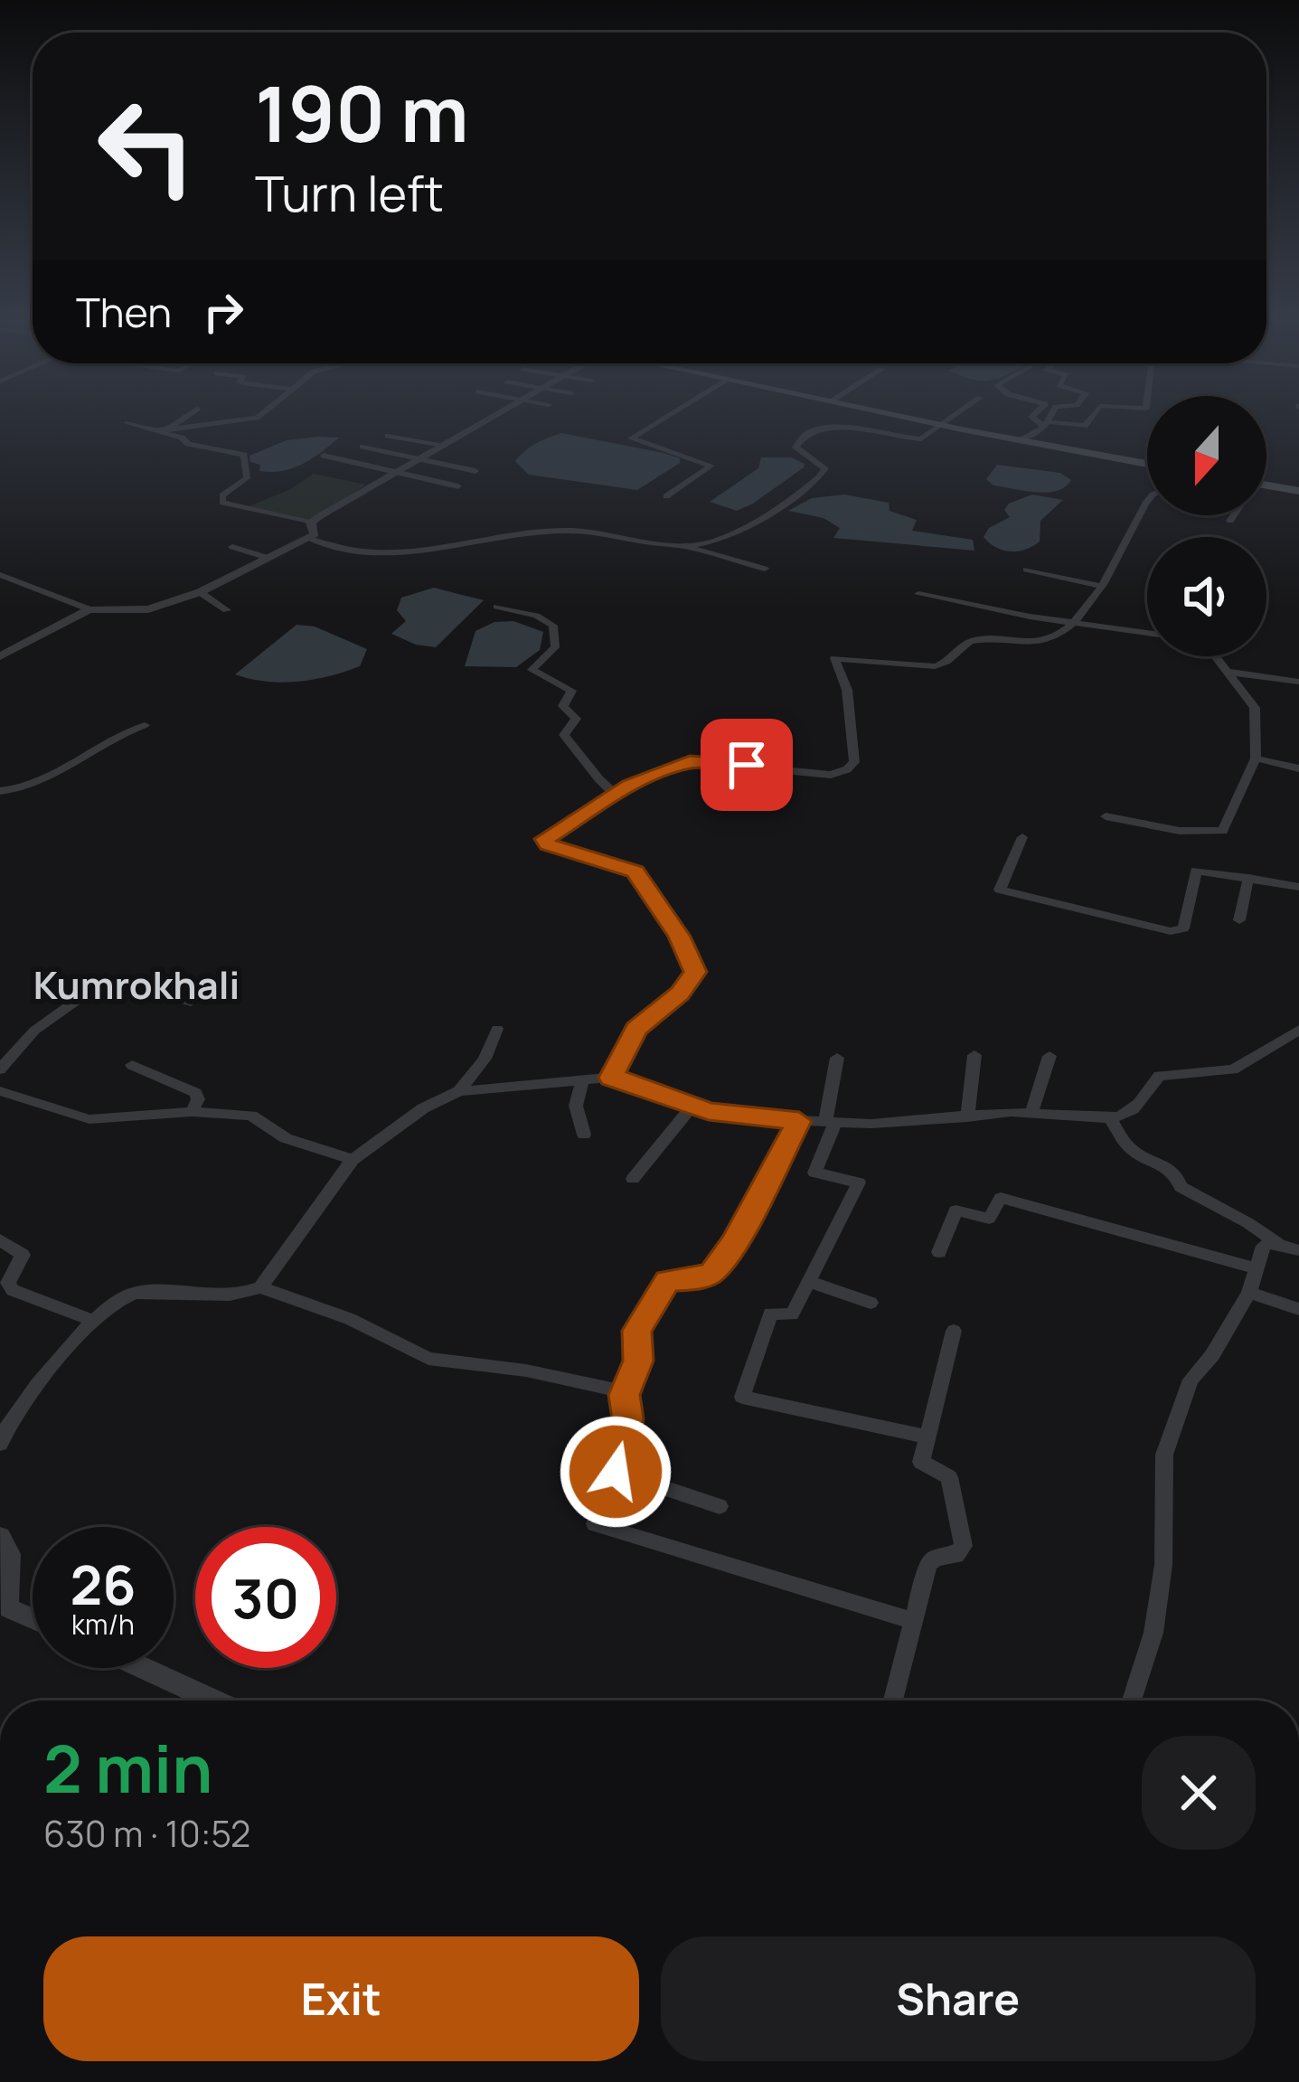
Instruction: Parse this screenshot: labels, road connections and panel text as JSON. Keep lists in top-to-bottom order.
{
  "districts": ["Kumrokhali"],
  "north": "bottom",
  "page": {
    "turn": ["190 m", "Turn left"],
    "then": "Then",
    "speed": "26 km/h",
    "limit": "30",
    "heading": ["2 min", "630 m · 10:52"],
    "buttons": ["Exit", "Share"]
  }
}
